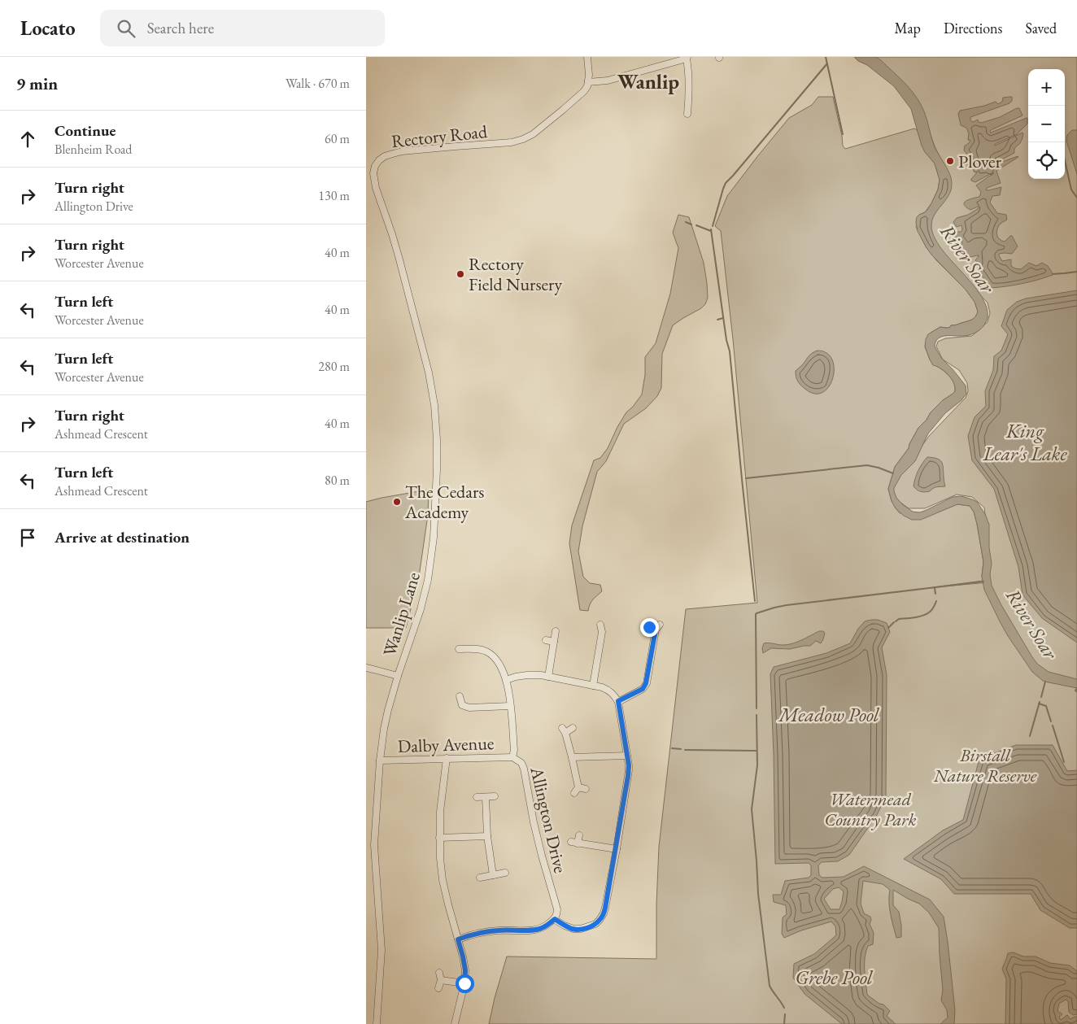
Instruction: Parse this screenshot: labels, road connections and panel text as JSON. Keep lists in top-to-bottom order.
{
  "streets": {
    "street": [
      "Rectory Road",
      "Wanlip Lane",
      "Dalby Avenue",
      "Allington Drive"
    ]
  },
  "crossings": [
    ["Rectory Road", "Wanlip Lane"],
    ["Wanlip Lane", "Dalby Avenue"],
    ["Dalby Avenue", "Allington Drive"]
  ],
  "districts": ["Wanlip"],
  "water": [
    "River Soar",
    "King Lear's Lake",
    "Meadow Pool",
    "Grebe Pool"
  ],
  "parks": ["Birstall Nature Reserve", "Watermead Country Park"],
  "places": ["Plover", "Rectory Field Nursery", "The Cedars Academy"],
  "page": {
    "header": "Locato",
    "search": "Search here",
    "nav": ["Map", "Directions", "Saved"],
    "heading": ["9 min", "Walk · 670 m"],
    "map_buttons": ["+", "−"],
    "list": [
      ["Continue", "Blenheim Road", "60 m"],
      ["Turn right", "Allington Drive", "130 m"],
      ["Turn right", "Worcester Avenue", "40 m"],
      ["Turn left", "Worcester Avenue", "40 m"],
      ["Turn left", "Worcester Avenue", "280 m"],
      ["Turn right", "Ashmead Crescent", "40 m"],
      ["Turn left", "Ashmead Crescent", "80 m"],
      "Arrive at destination"
    ]
  }
}
